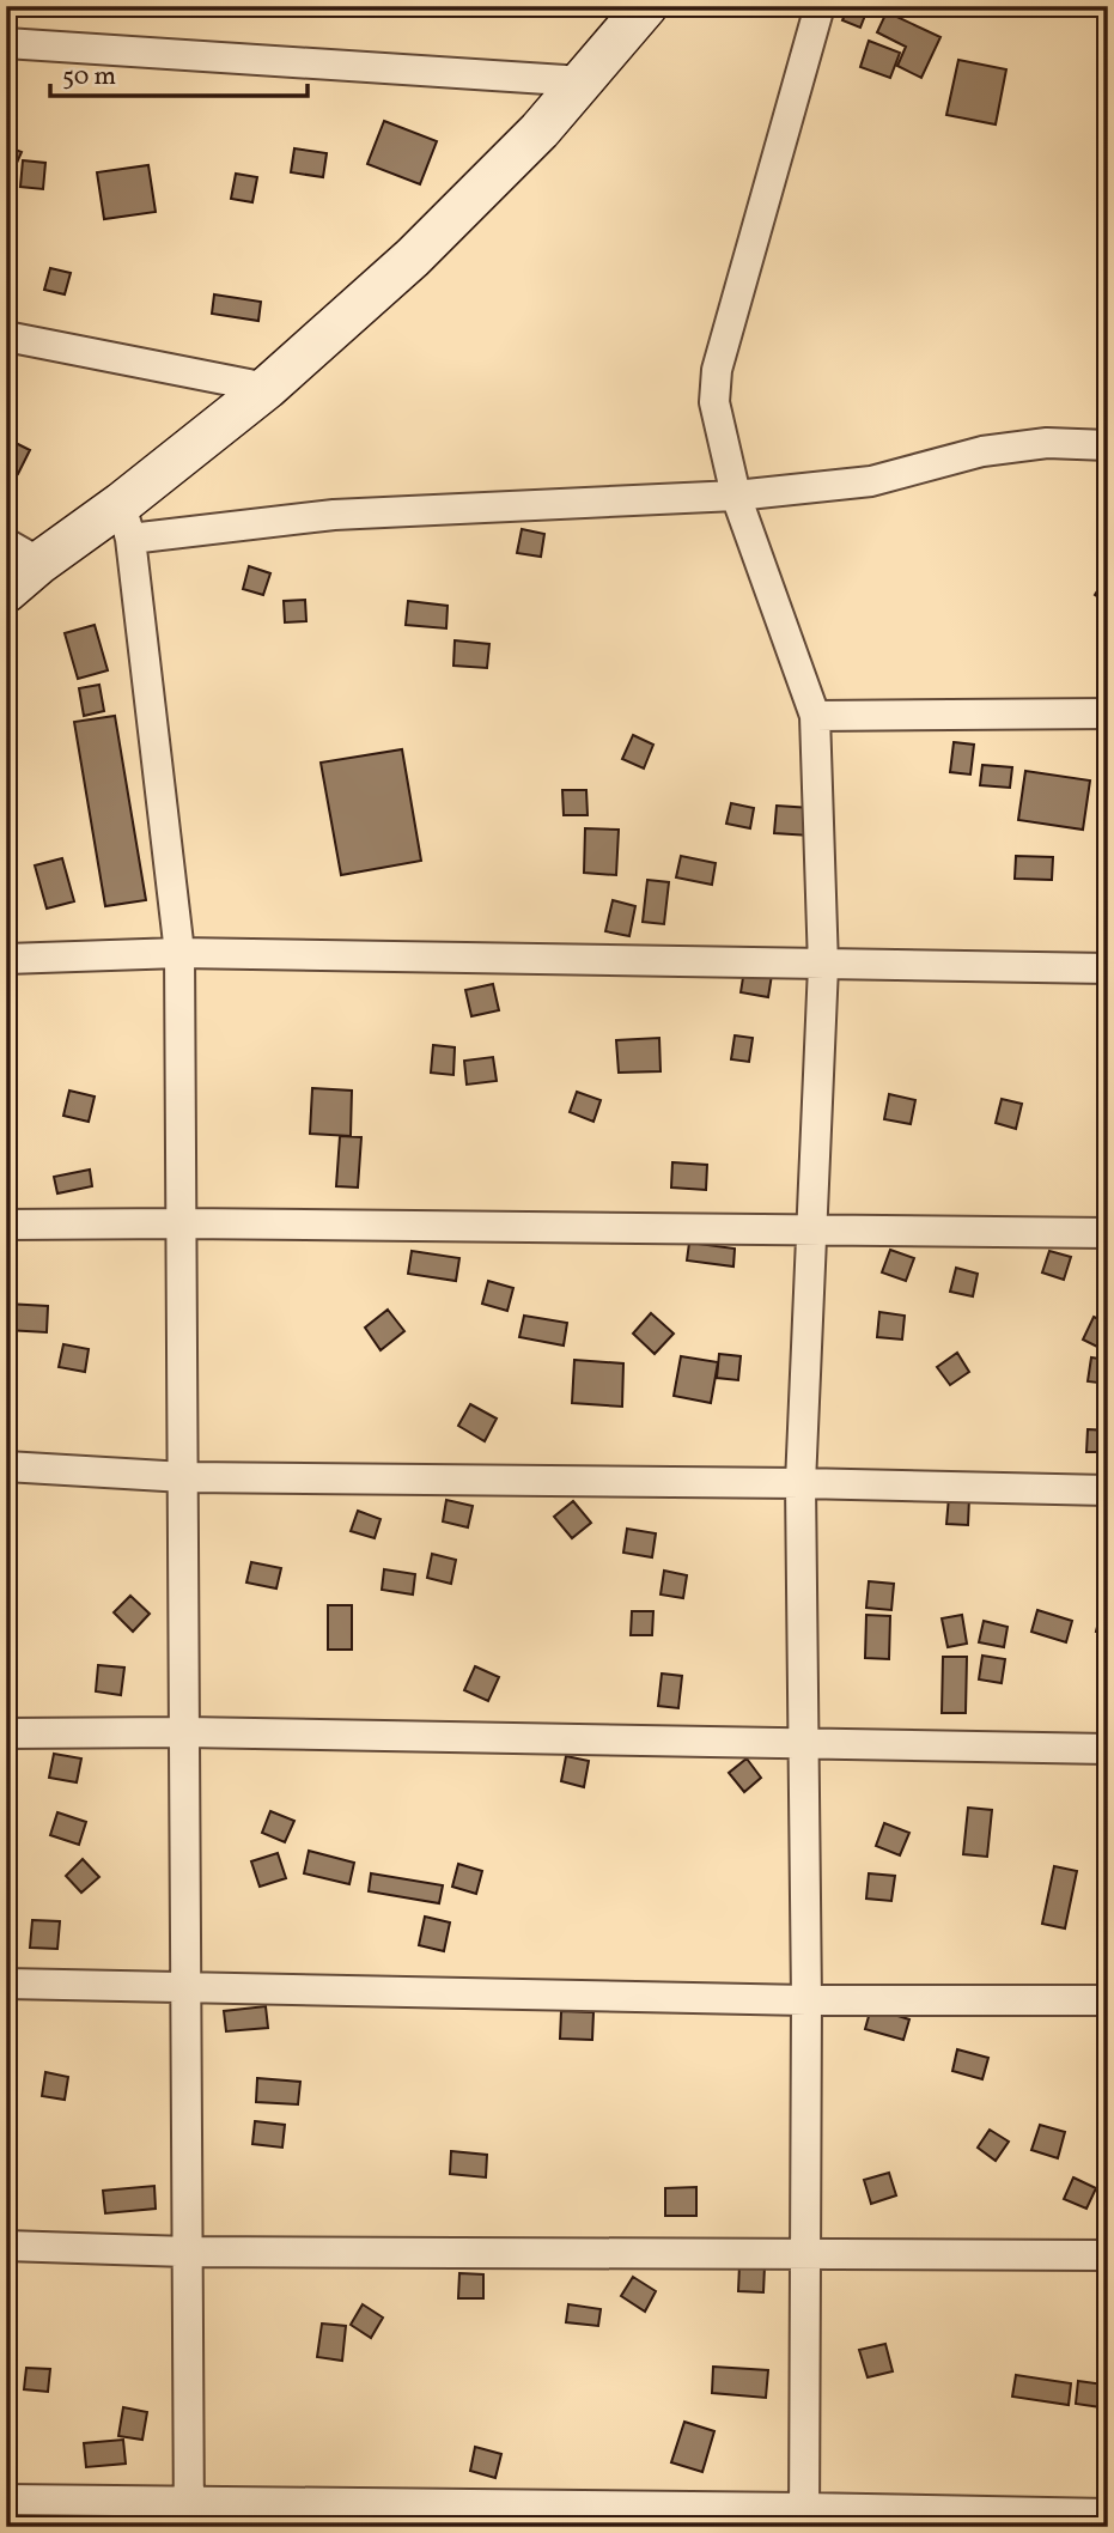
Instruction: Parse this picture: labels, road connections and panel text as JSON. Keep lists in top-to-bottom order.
{
  "scale_bar": "50 m"
}
